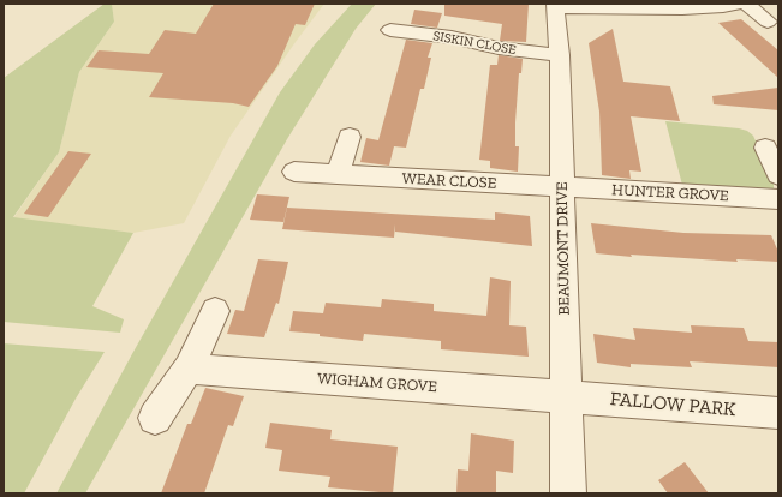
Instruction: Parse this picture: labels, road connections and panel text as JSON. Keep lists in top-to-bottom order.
{
  "streets": {
    "street": [
      "SISKIN CLOSE",
      "WEAR CLOSE",
      "HUNTER GROVE",
      "BEAUMONT DRIVE",
      "WIGHAM GROVE",
      "FALLOW PARK"
    ]
  },
  "crossings": [
    ["SISKIN CLOSE", "BEAUMONT DRIVE"],
    ["WEAR CLOSE", "HUNTER GROVE"],
    ["WEAR CLOSE", "BEAUMONT DRIVE"],
    ["HUNTER GROVE", "BEAUMONT DRIVE"],
    ["BEAUMONT DRIVE", "WIGHAM GROVE"],
    ["BEAUMONT DRIVE", "FALLOW PARK"],
    ["WIGHAM GROVE", "FALLOW PARK"]
  ]
}
